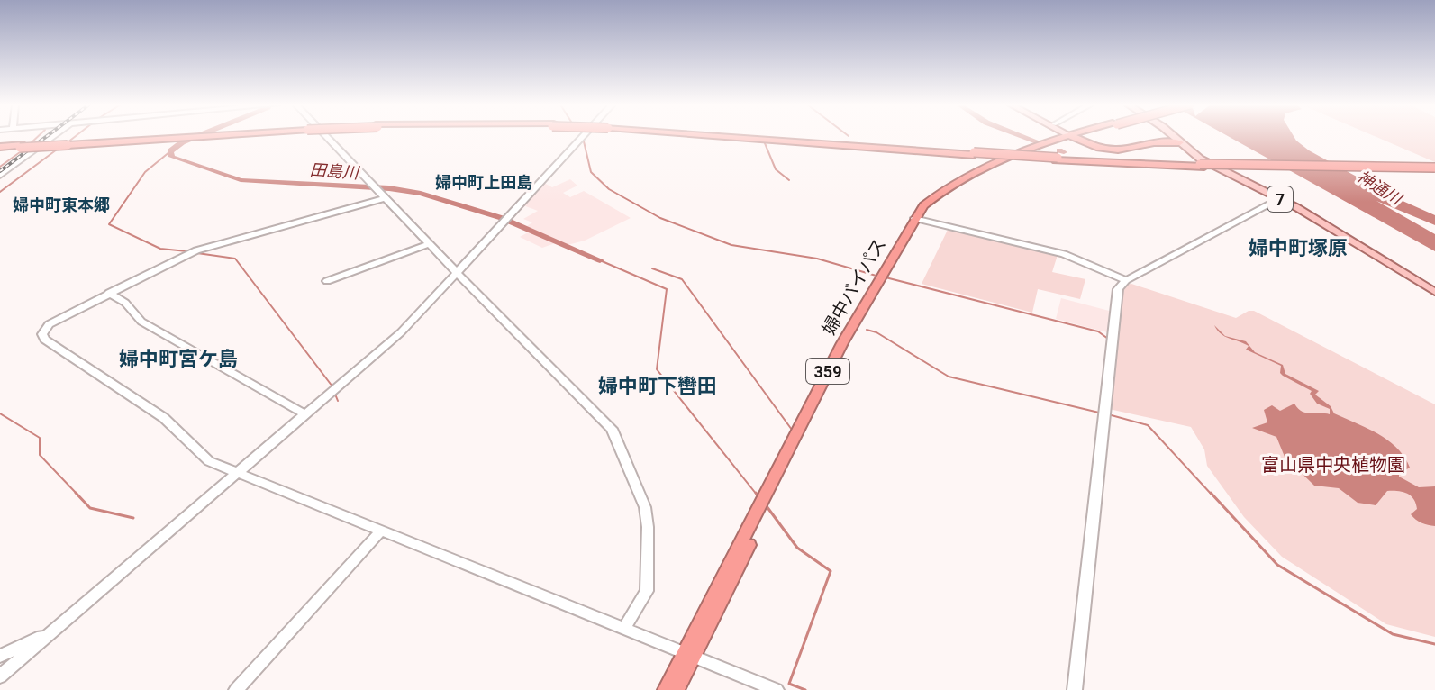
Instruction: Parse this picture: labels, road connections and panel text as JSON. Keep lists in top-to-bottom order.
{
  "streets": {
    "highway": ["婦中バイパス", "359"],
    "main road": ["7"]
  },
  "districts": [
    "婦中町上田島",
    "婦中町東本郷",
    "婦中町塚原",
    "婦中町宮ケ島",
    "婦中町下轡田"
  ],
  "water": ["田島川", "神通川"],
  "parks": ["富山県中央植物園"]
}
